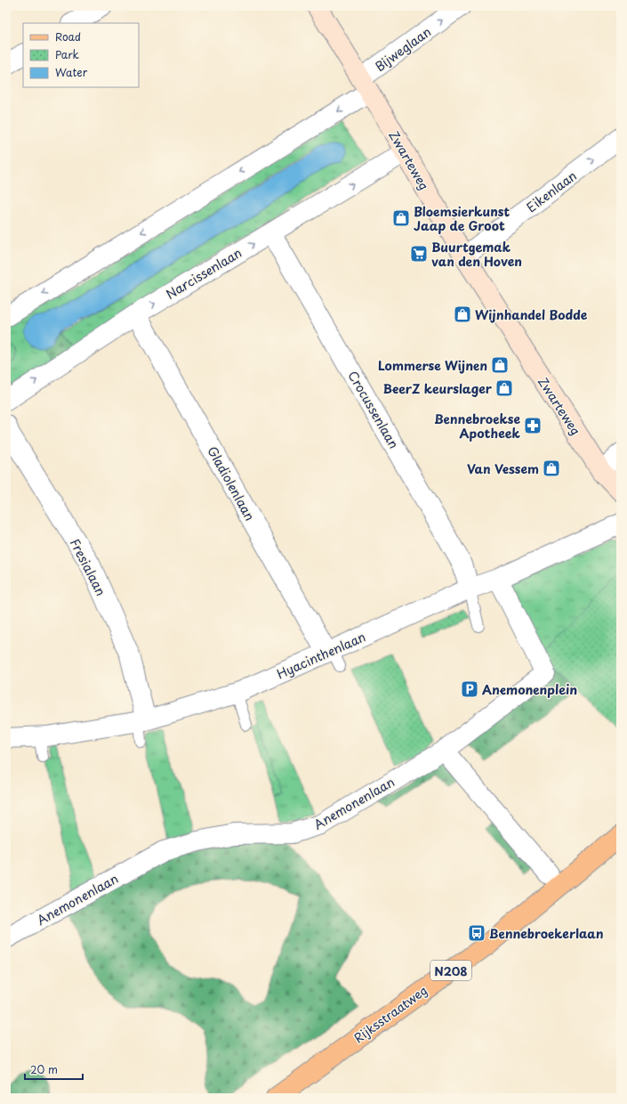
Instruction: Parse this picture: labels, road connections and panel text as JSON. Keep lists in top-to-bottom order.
{
  "streets": {
    "main road": ["Zwarteweg", "N208", "Rijksstraatweg"],
    "street": [
      "Bijweglaan",
      "Eikenlaan",
      "Narcissenlaan",
      "Crocussenlaan",
      "Gladiolenlaan",
      "Fresialaan",
      "Hyacinthenlaan",
      "Anemonenlaan"
    ]
  },
  "crossings": [
    ["Bijweglaan", "Zwarteweg"],
    ["Zwarteweg", "Eikenlaan"],
    ["Zwarteweg", "Narcissenlaan"],
    ["Narcissenlaan", "Crocussenlaan"],
    ["Narcissenlaan", "Gladiolenlaan"],
    ["Crocussenlaan", "Hyacinthenlaan"],
    ["Gladiolenlaan", "Hyacinthenlaan"],
    ["Fresialaan", "Hyacinthenlaan"],
    ["Hyacinthenlaan", "Anemonenlaan"]
  ],
  "one_way": ["Bijweglaan", "Eikenlaan"],
  "places": {
    "shop": [
      "Bloemsierkunst Jaap de Groot",
      "Wijnhandel Bodde",
      "Lommerse Wijnen",
      "BeerZ keurslager",
      "Van Vessem"
    ],
    "supermarket": ["Buurtgemak van den Hoven"],
    "pharmacy": ["Bennebroekse Apotheek"],
    "parking": ["Anemonenplein"],
    "bus stop": ["Bennebroekerlaan"]
  },
  "legend": ["Road", "Park", "Water"],
  "scale_bar": "20 m"
}
